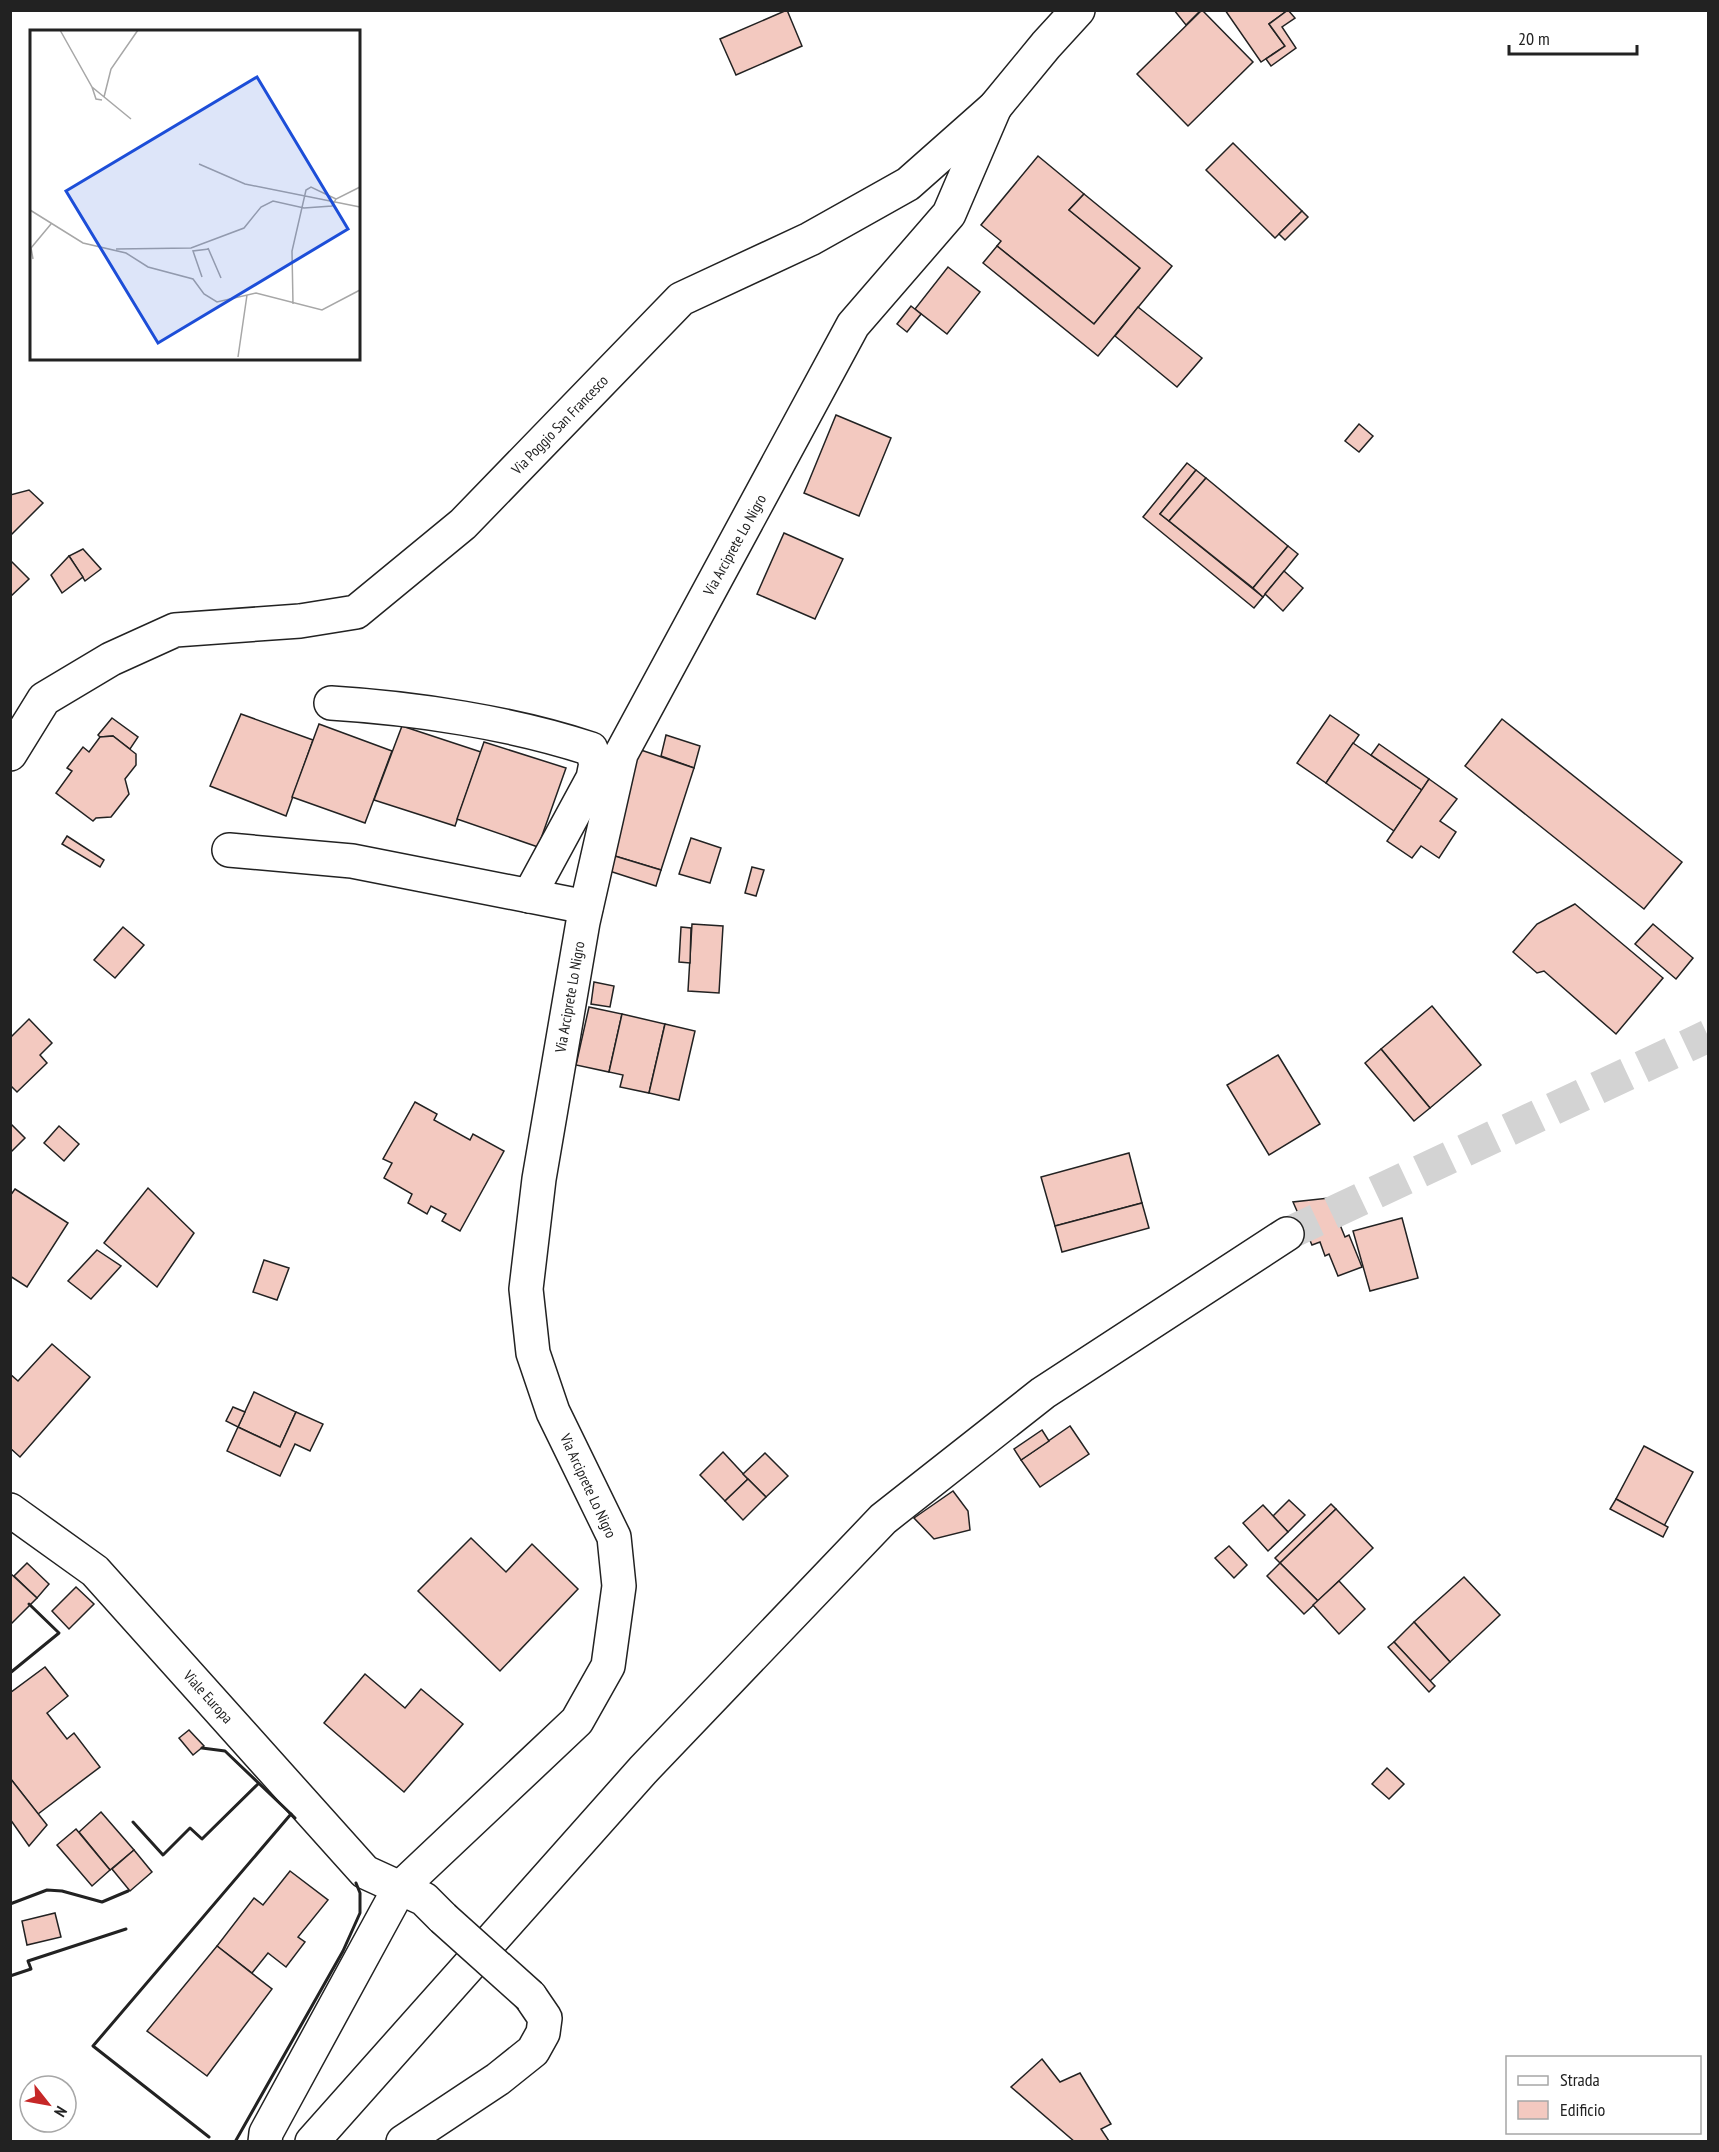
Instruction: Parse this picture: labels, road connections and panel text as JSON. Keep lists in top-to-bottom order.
{
  "streets": {
    "street": ["Via Poggio San Francesco", "Via Arciprete Lo Nigro", "Viale Europa"]
  },
  "crossings": [
    ["Via Poggio San Francesco", "Via Arciprete Lo Nigro"],
    ["Via Arciprete Lo Nigro", "Viale Europa"]
  ],
  "legend": ["Strada", "Edificio"],
  "scale_bar": "20 m",
  "north": "bottom right"
}
